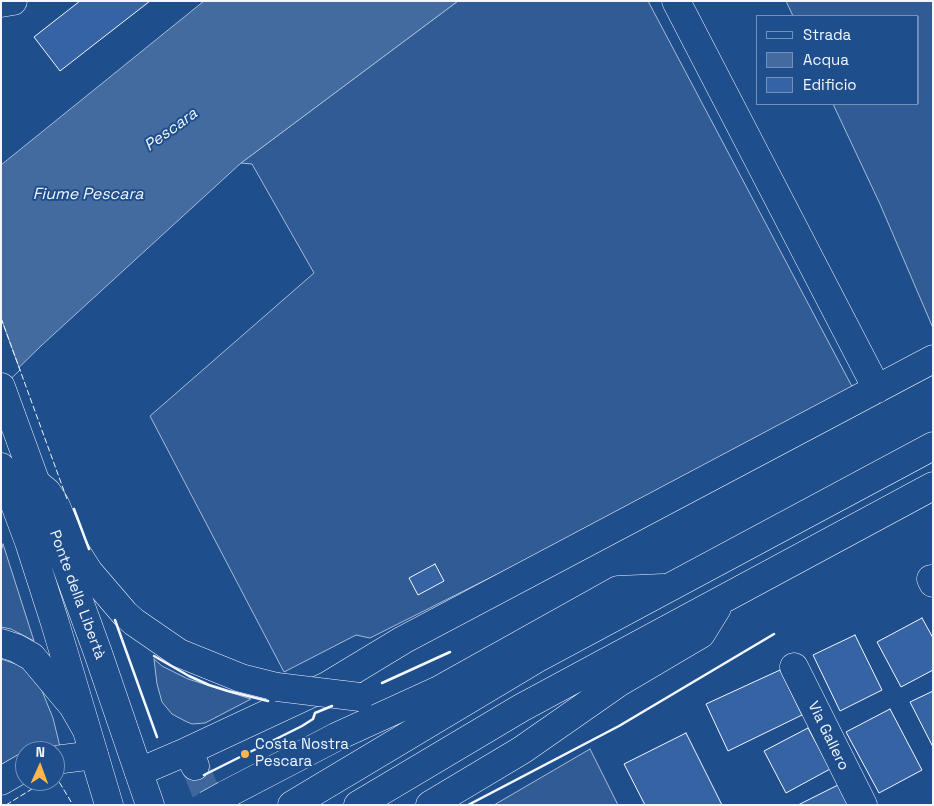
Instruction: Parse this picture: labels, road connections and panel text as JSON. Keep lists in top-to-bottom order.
{
  "streets": {
    "main road": ["Ponte della Libertà", "Via Gallero"]
  },
  "water": ["Pescara", "Fiume Pescara"],
  "places": ["Costa Nostra Pescara"],
  "legend": ["Strada", "Acqua", "Edificio"],
  "north": "top"
}
